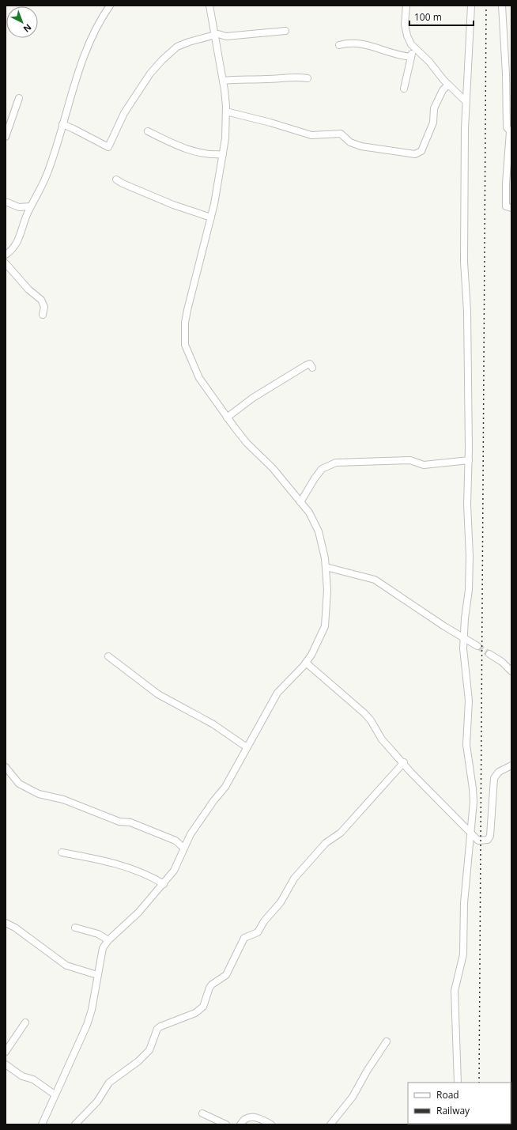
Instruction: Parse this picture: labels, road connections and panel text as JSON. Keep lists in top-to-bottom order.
{
  "legend": ["Road", "Railway"],
  "scale_bar": "100 m",
  "north": "bottom right"
}
